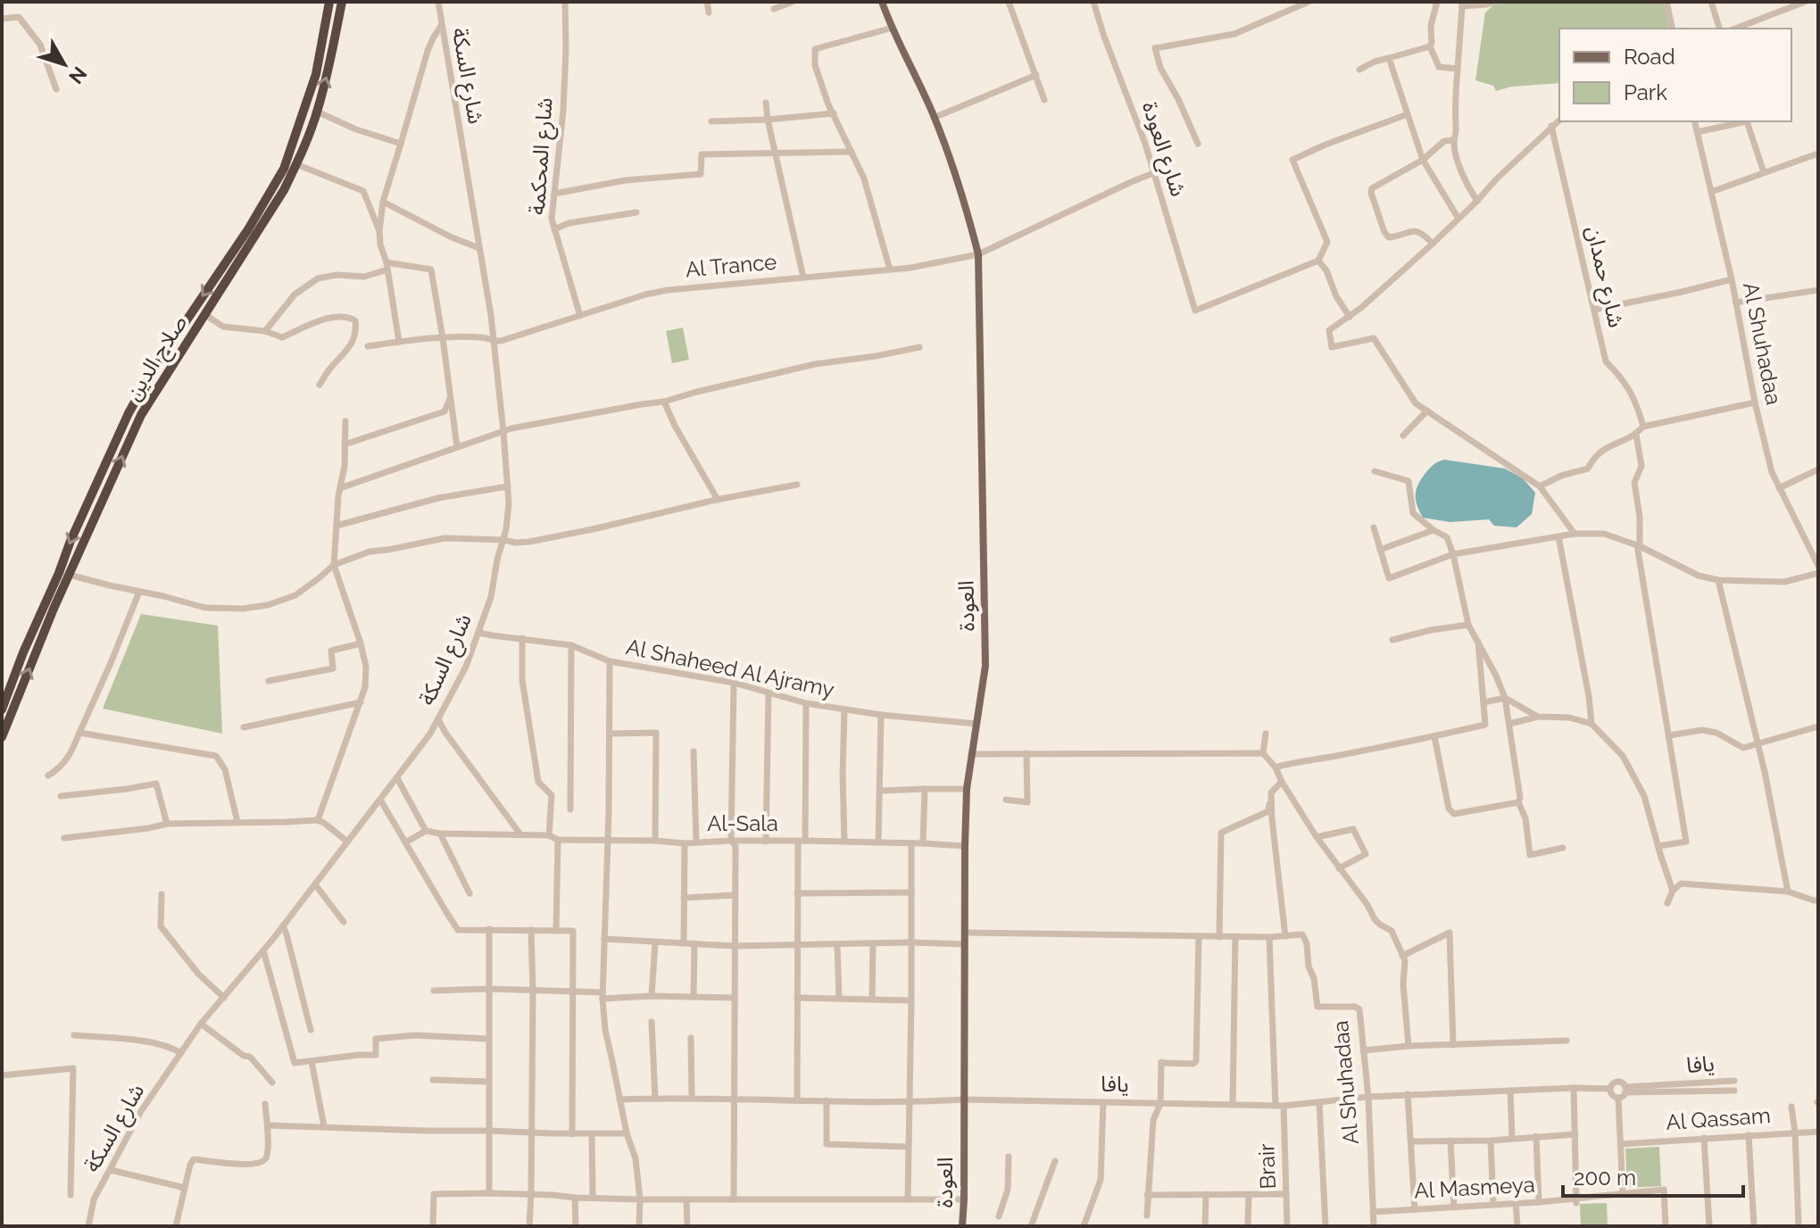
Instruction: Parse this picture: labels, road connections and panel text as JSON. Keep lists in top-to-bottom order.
{
  "streets": {
    "highway": ["صلاح الدين"],
    "main road": ["العودة"],
    "street": [
      "شارع السكة",
      "شارع العودة",
      "شارع المحكمة",
      "Al Trance",
      "شارع حمدان",
      "Al Shuhadaa",
      "Al Shaheed Al Ajramy",
      "Al-Sala",
      "يافا",
      "Al Qassam",
      "Brair",
      "Al Masmeya"
    ]
  },
  "crossings": [
    ["شارع السكة", "Al Trance"],
    ["شارع السكة", "Al Shaheed Al Ajramy"],
    ["شارع العودة", "Al Trance"],
    ["Al Trance", "العودة"],
    ["Al Shuhadaa", "يافا"],
    ["Al Shuhadaa", "Al Masmeya"],
    ["العودة", "Al Shaheed Al Ajramy"],
    ["العودة", "Al-Sala"],
    ["العودة", "يافا"],
    ["يافا", "Brair"]
  ],
  "legend": ["Road", "Park"],
  "scale_bar": "200 m",
  "north": "bottom right"
}
